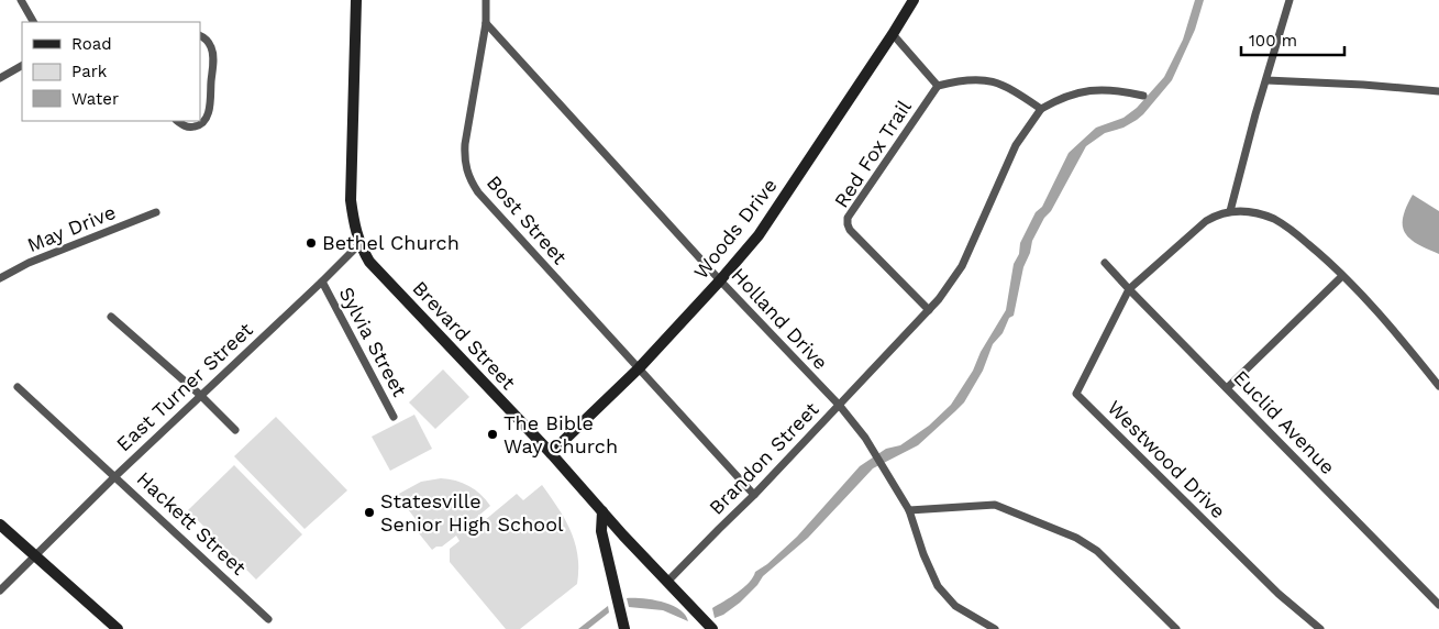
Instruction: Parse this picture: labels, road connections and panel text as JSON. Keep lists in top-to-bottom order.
{
  "streets": {
    "street": [
      "Red Fox Trail",
      "Bost Street",
      "May Drive",
      "Woods Drive",
      "Holland Drive",
      "Brevard Street",
      "Sylvia Street",
      "East Turner Street",
      "Euclid Avenue",
      "Brandon Street",
      "Westwood Drive",
      "Hackett Street"
    ]
  },
  "crossings": [
    ["Red Fox Trail", "Brandon Street"],
    ["Bost Street", "Woods Drive"],
    ["Bost Street", "Holland Drive"],
    ["Bost Street", "Brandon Street"],
    ["Woods Drive", "Holland Drive"],
    ["Woods Drive", "Brevard Street"],
    ["Holland Drive", "Brandon Street"],
    ["Brevard Street", "East Turner Street"],
    ["Brevard Street", "Brandon Street"],
    ["Sylvia Street", "East Turner Street"],
    ["East Turner Street", "Hackett Street"],
    ["Euclid Avenue", "Westwood Drive"]
  ],
  "places": ["Bethel Church", "The Bible Way Church", "Statesville Senior High School"],
  "legend": ["Road", "Park", "Water"],
  "scale_bar": "100 m"
}
